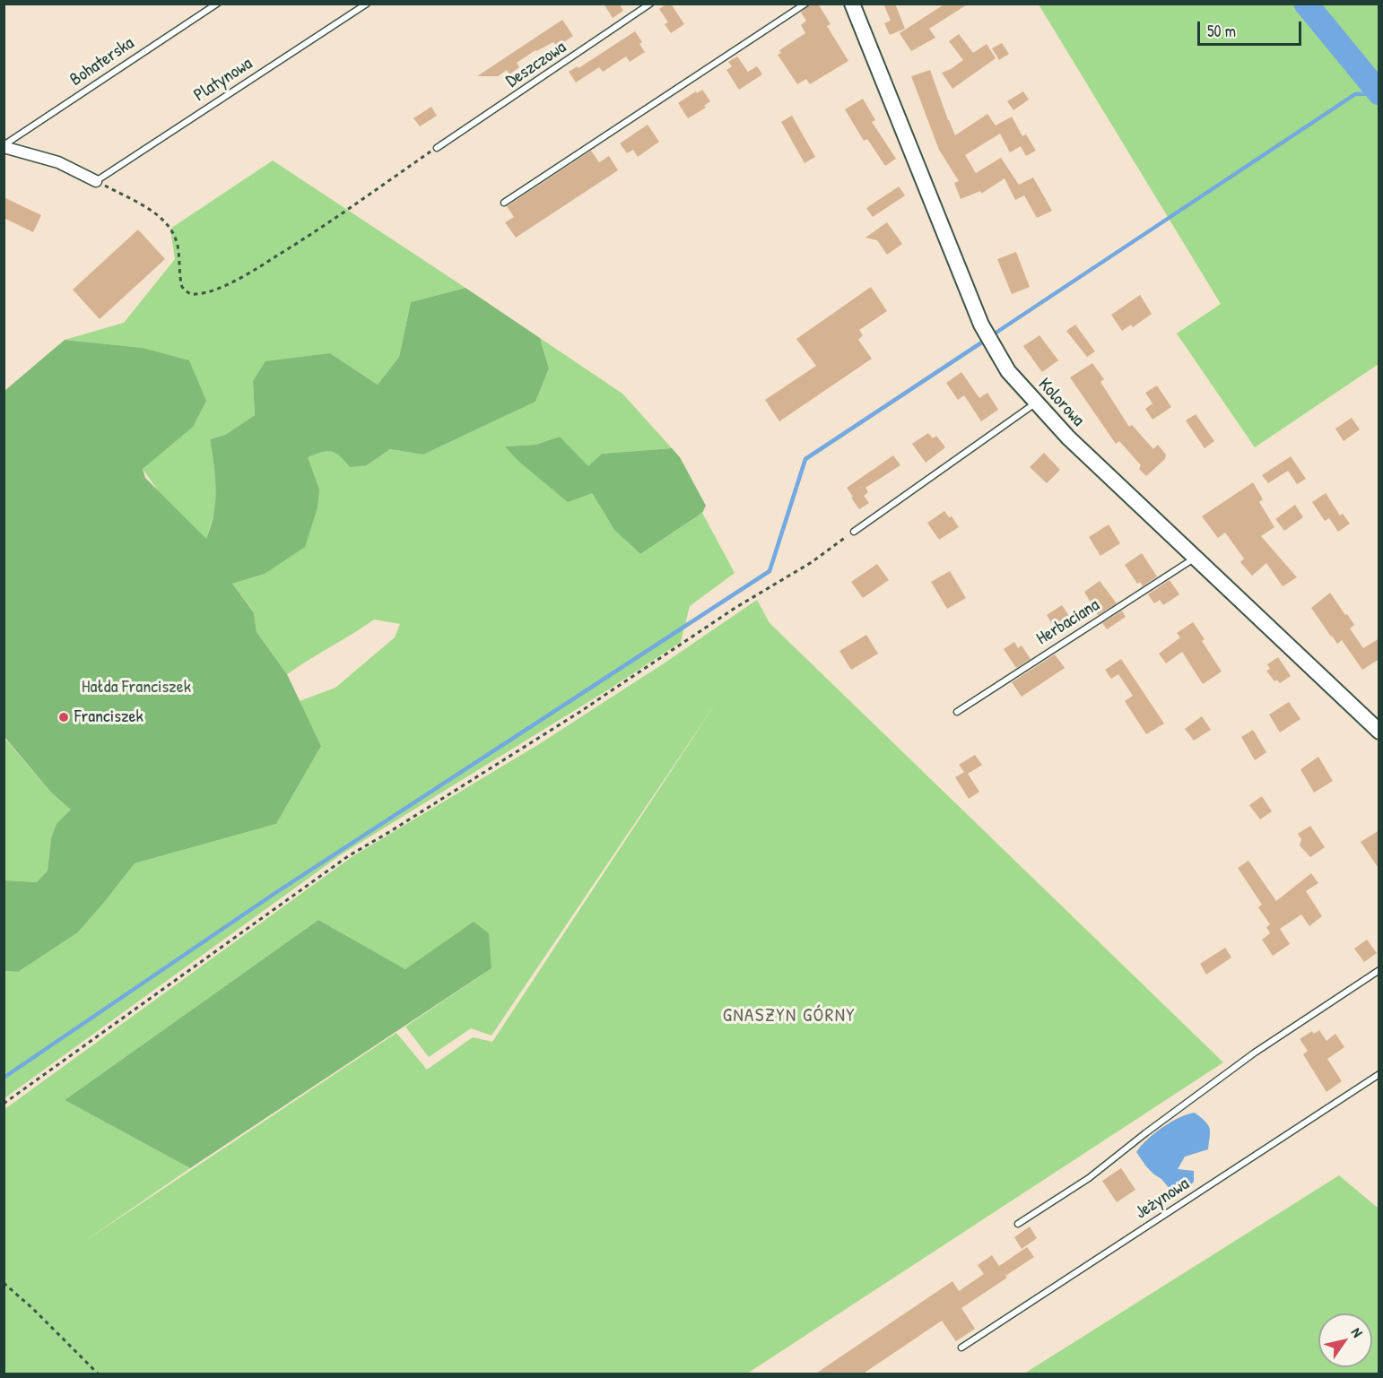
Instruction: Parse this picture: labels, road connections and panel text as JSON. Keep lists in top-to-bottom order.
{
  "streets": {
    "street": ["Kolorowa"],
    "lane": [
      "Bohaterska",
      "Deszczowa",
      "Platynowa",
      "Herbaciana",
      "Jeżynowa"
    ]
  },
  "crossings": [
    ["Kolorowa", "Herbaciana"]
  ],
  "districts": ["GNASZYN GÓRNY"],
  "parks": ["Hałda Franciszek"],
  "places": ["Franciszek"],
  "scale_bar": "50 m",
  "north": "top right"
}
